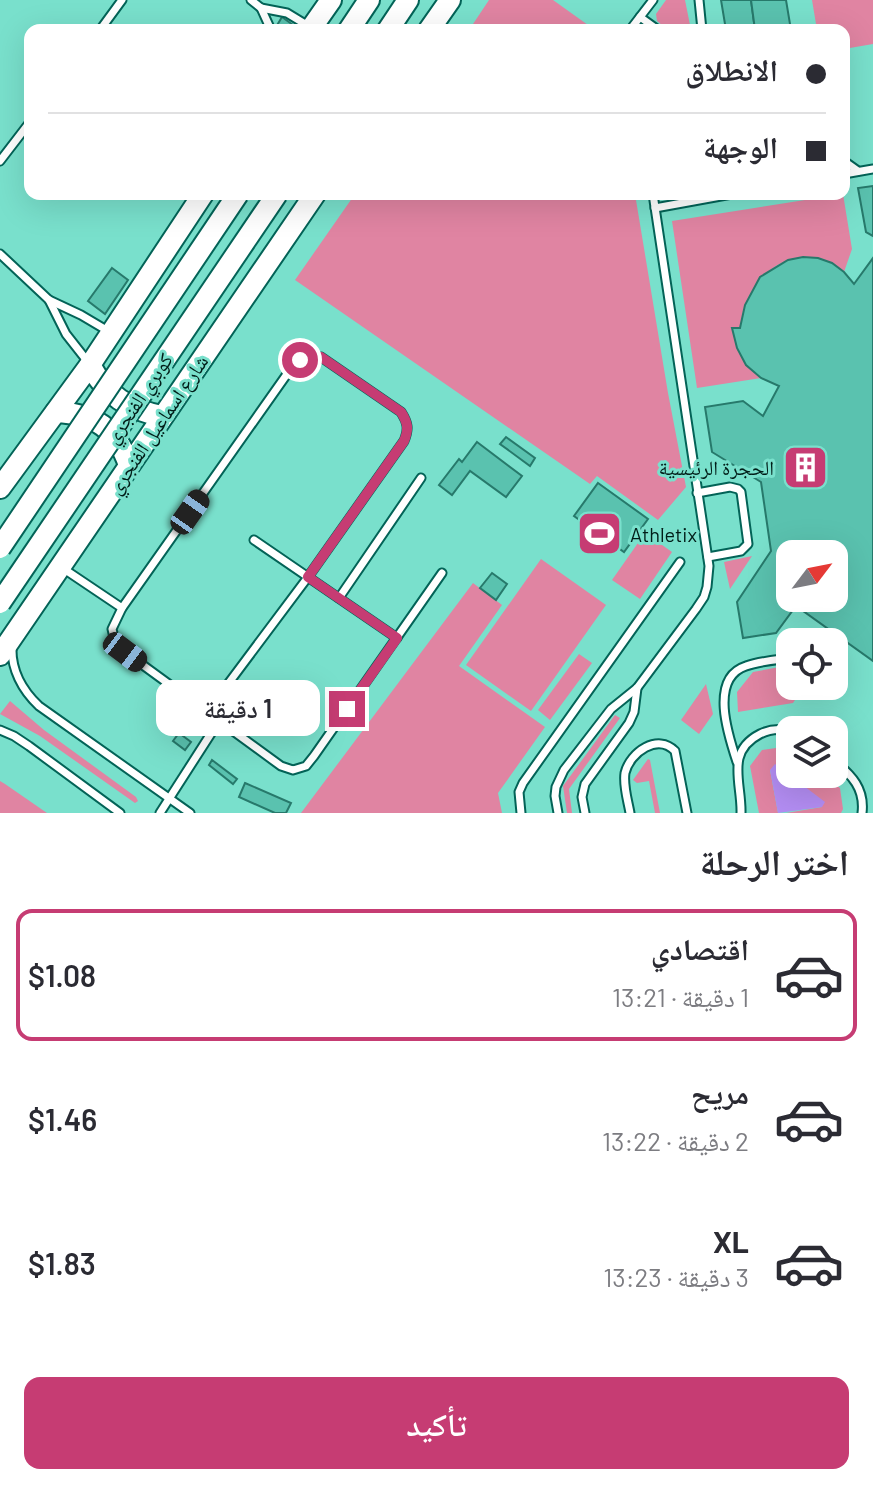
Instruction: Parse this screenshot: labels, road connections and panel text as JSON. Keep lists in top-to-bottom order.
{
  "streets": {
    "main road": ["كوبري الفنجري", "شارع اسماعيل الفنجري"]
  },
  "places": {
    "building": ["الحجرة الرئيسية"],
    "sports": ["Athletix"]
  },
  "north": "top right",
  "page": {
    "banner": ["الانطلاق", "الوجهة"],
    "bubble": "1 دقيقة",
    "heading": "اختر الرحلة",
    "list": [
      {
        "name": "اقتصادي",
        "note": "1 دقيقة · 13:21",
        "value": "$1.08"
      },
      {
        "name": "مريح",
        "note": "2 دقيقة · 13:22",
        "value": "$1.46"
      },
      {
        "name": "XL",
        "note": "3 دقيقة · 13:23",
        "value": "$1.83"
      }
    ],
    "buttons": "تأكيد"
  }
}
